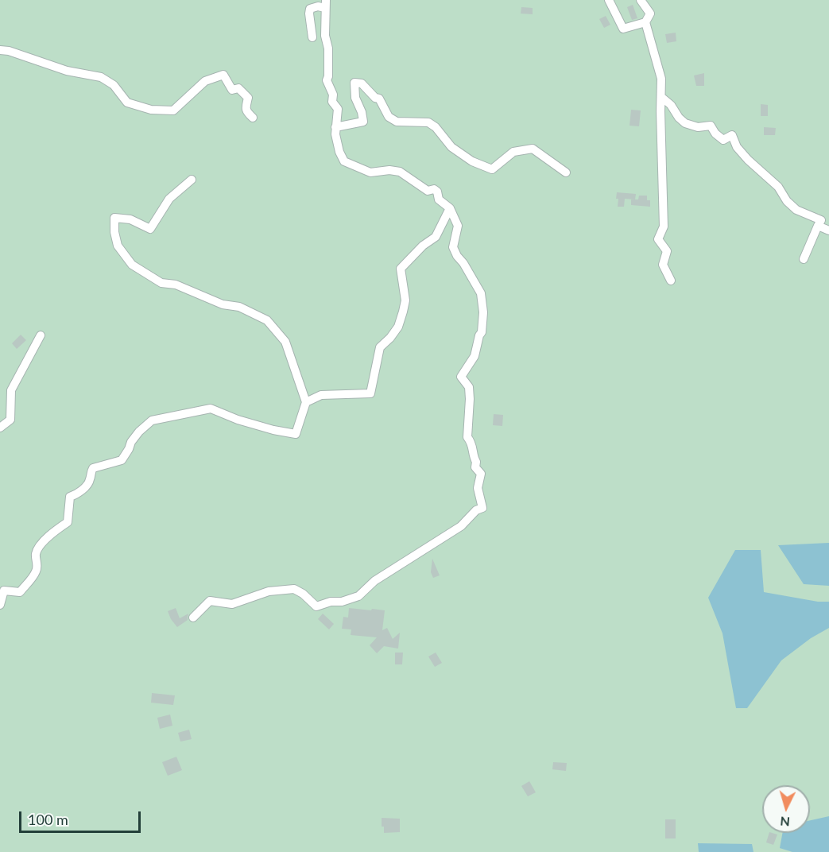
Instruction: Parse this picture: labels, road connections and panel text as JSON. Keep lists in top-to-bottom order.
{
  "scale_bar": "100 m",
  "north": "bottom"
}
